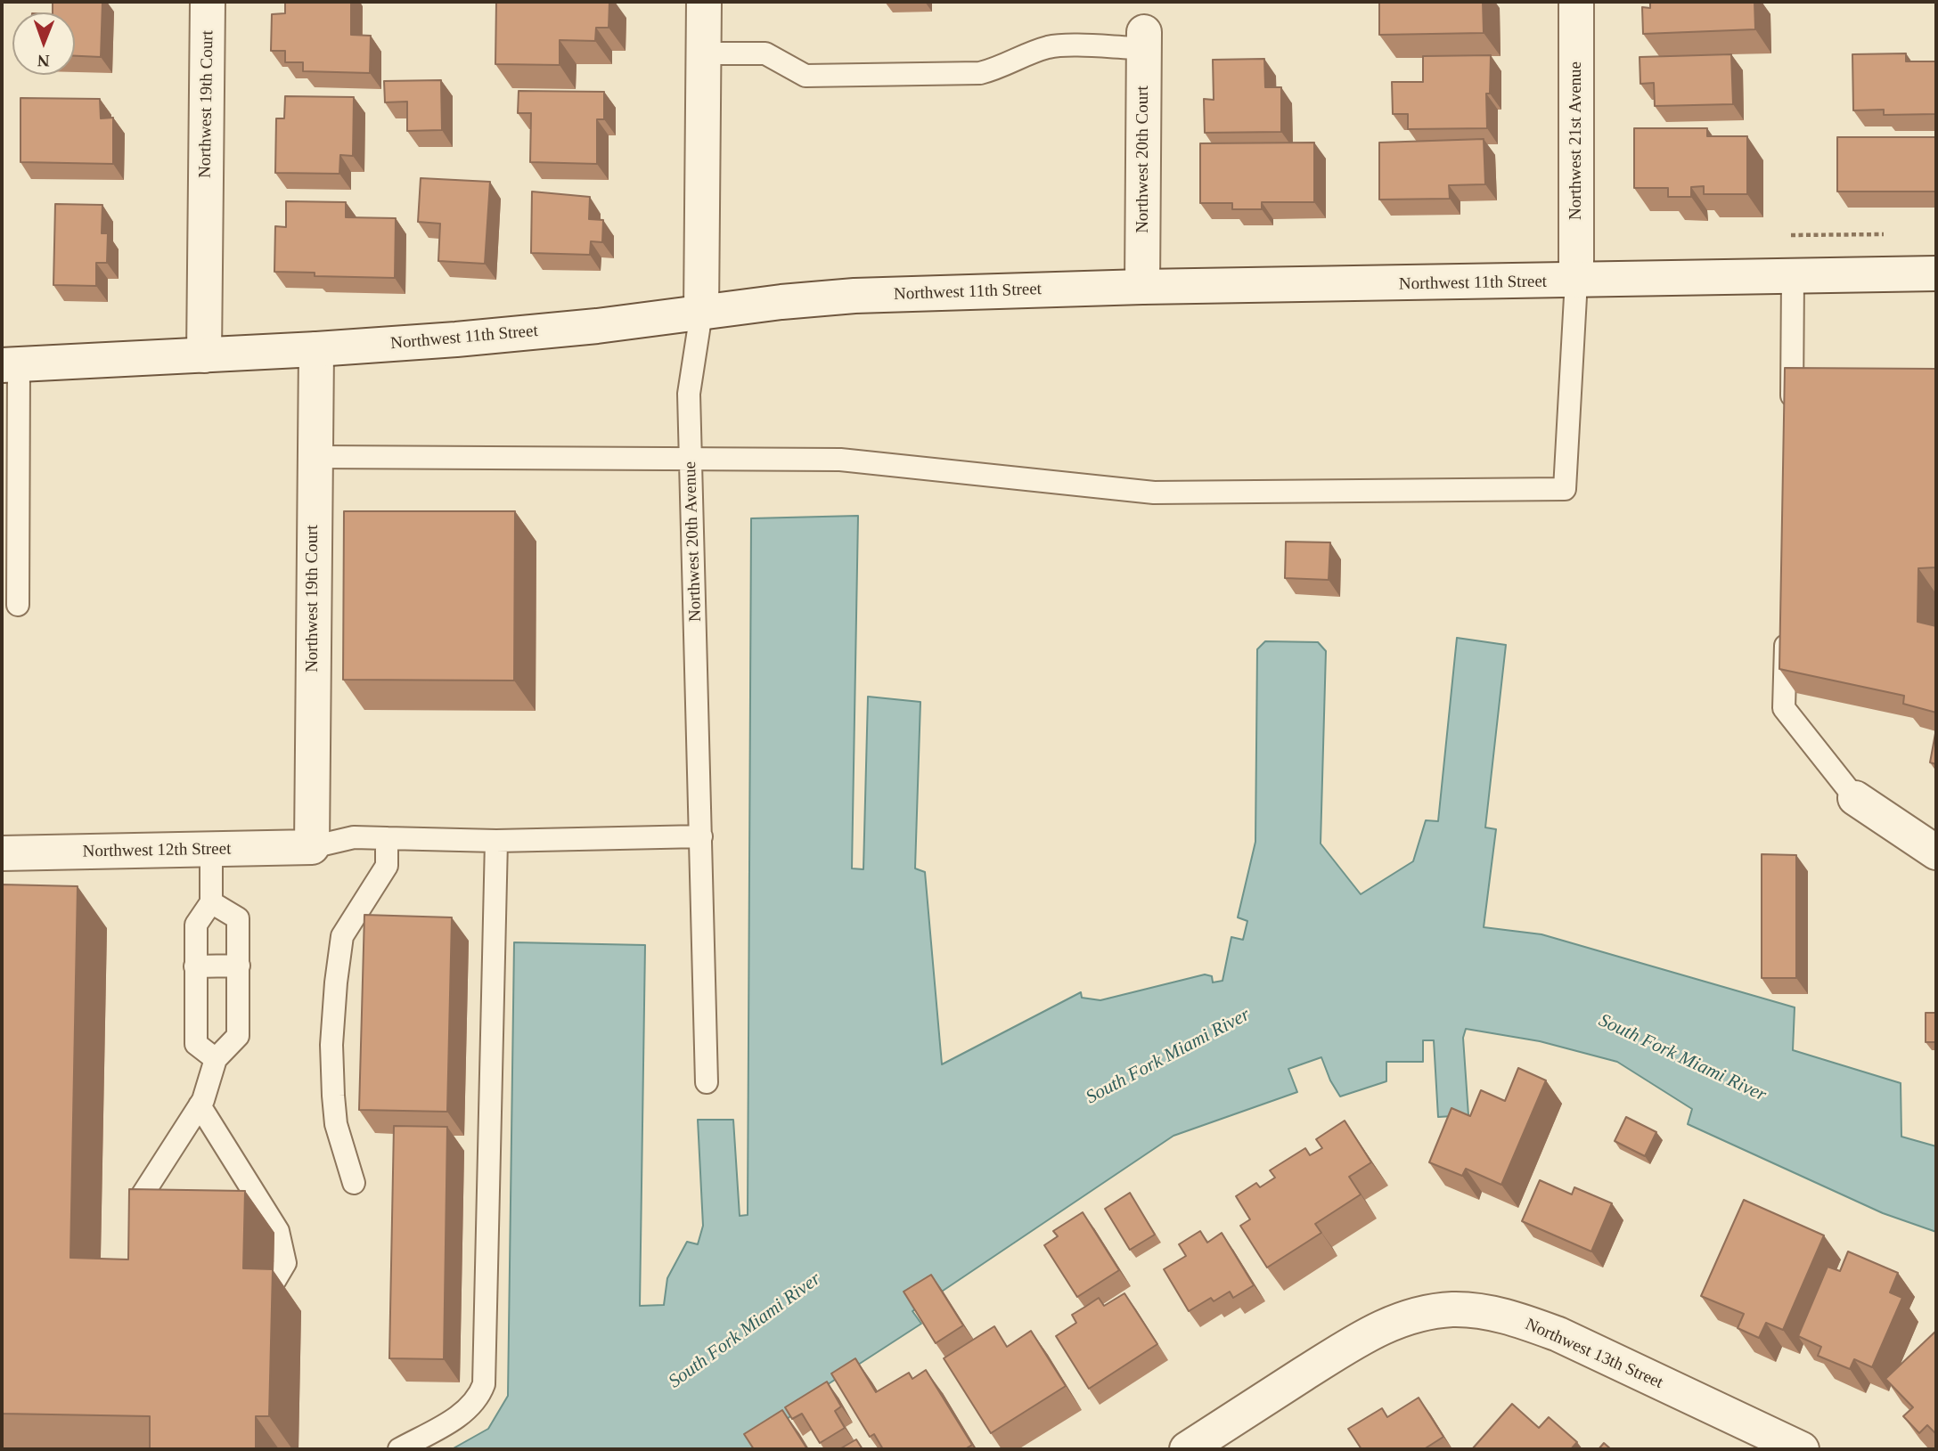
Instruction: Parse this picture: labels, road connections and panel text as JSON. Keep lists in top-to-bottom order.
{
  "streets": {
    "street": [
      "Northwest 19th Court",
      "Northwest 21st Avenue",
      "Northwest 20th Court",
      "Northwest 11th Street",
      "Northwest 20th Avenue",
      "Northwest 12th Street",
      "Northwest 13th Street"
    ]
  },
  "crossings": [
    ["Northwest 19th Court", "Northwest 11th Street"],
    ["Northwest 19th Court", "Northwest 12th Street"],
    ["Northwest 21st Avenue", "Northwest 11th Street"],
    ["Northwest 20th Court", "Northwest 11th Street"],
    ["Northwest 11th Street", "Northwest 20th Avenue"]
  ],
  "water": ["South Fork Miami River"],
  "north": "bottom"
}
